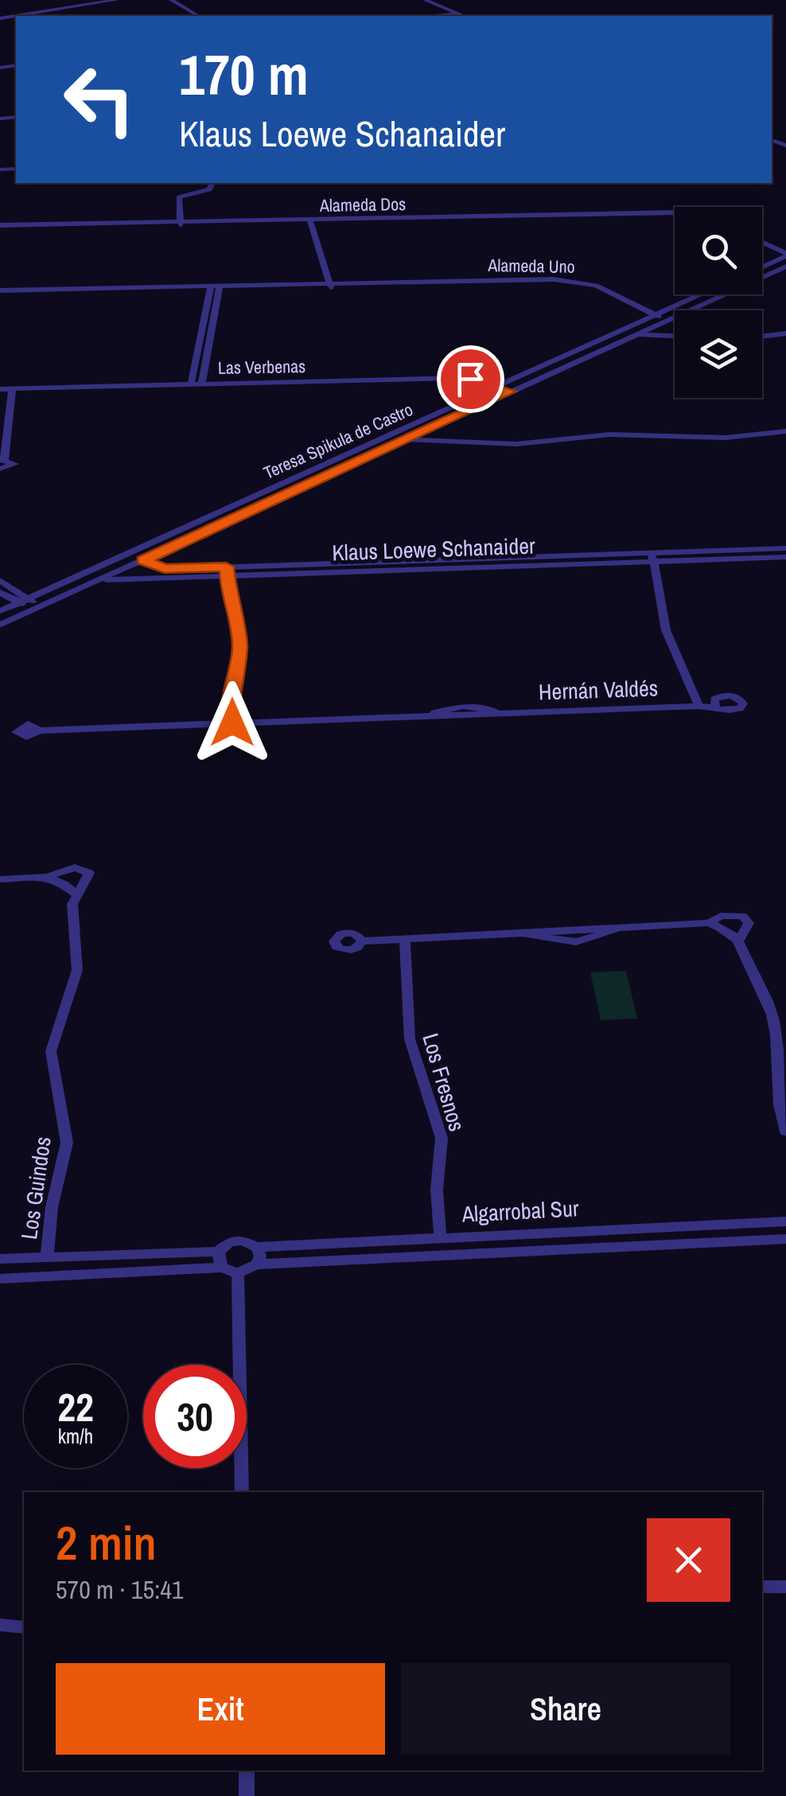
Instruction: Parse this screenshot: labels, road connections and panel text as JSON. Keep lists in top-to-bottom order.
{
  "streets": {
    "street": [
      "Alameda Dos",
      "Alameda Uno",
      "Las Verbenas",
      "Teresa Spikula de Castro",
      "Klaus Loewe Schanaider",
      "Hernán Valdés",
      "Los Fresnos",
      "Los Guindos",
      "Algarrobal Sur"
    ]
  },
  "crossings": [
    ["Alameda Uno", "Teresa Spikula de Castro"],
    ["Las Verbenas", "Teresa Spikula de Castro"],
    ["Teresa Spikula de Castro", "Klaus Loewe Schanaider"],
    ["Klaus Loewe Schanaider", "Hernán Valdés"],
    ["Los Fresnos", "Algarrobal Sur"]
  ],
  "page": {
    "turn": ["170 m", "Klaus Loewe Schanaider"],
    "speed": "22 km/h",
    "limit": "30",
    "heading": ["2 min", "570 m · 15:41"],
    "buttons": ["Exit", "Share"]
  }
}
